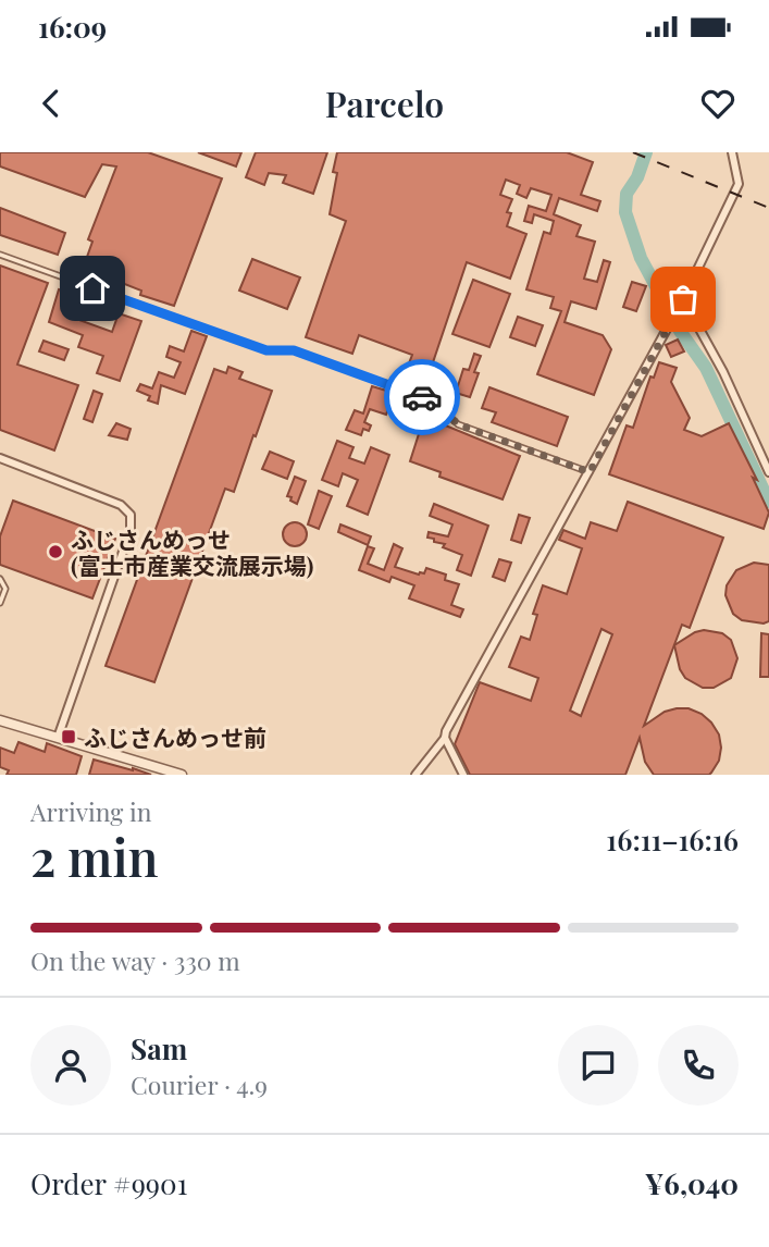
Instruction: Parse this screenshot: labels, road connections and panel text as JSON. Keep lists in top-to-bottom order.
{
  "places": {
    "other": ["ふじさんめっせ (富士市産業交流展示場)"],
    "transit": ["ふじさんめっせ前"]
  },
  "page": {
    "status": "16:09",
    "header": "Parcelo",
    "heading": ["2 min", "Arriving in", "16:11–16:16"],
    "panel": [
      "Sam",
      "Courier · 4.9",
      "Order #9901",
      "¥6,040"
    ],
    "bar": "On the way · 330 m"
  }
}
